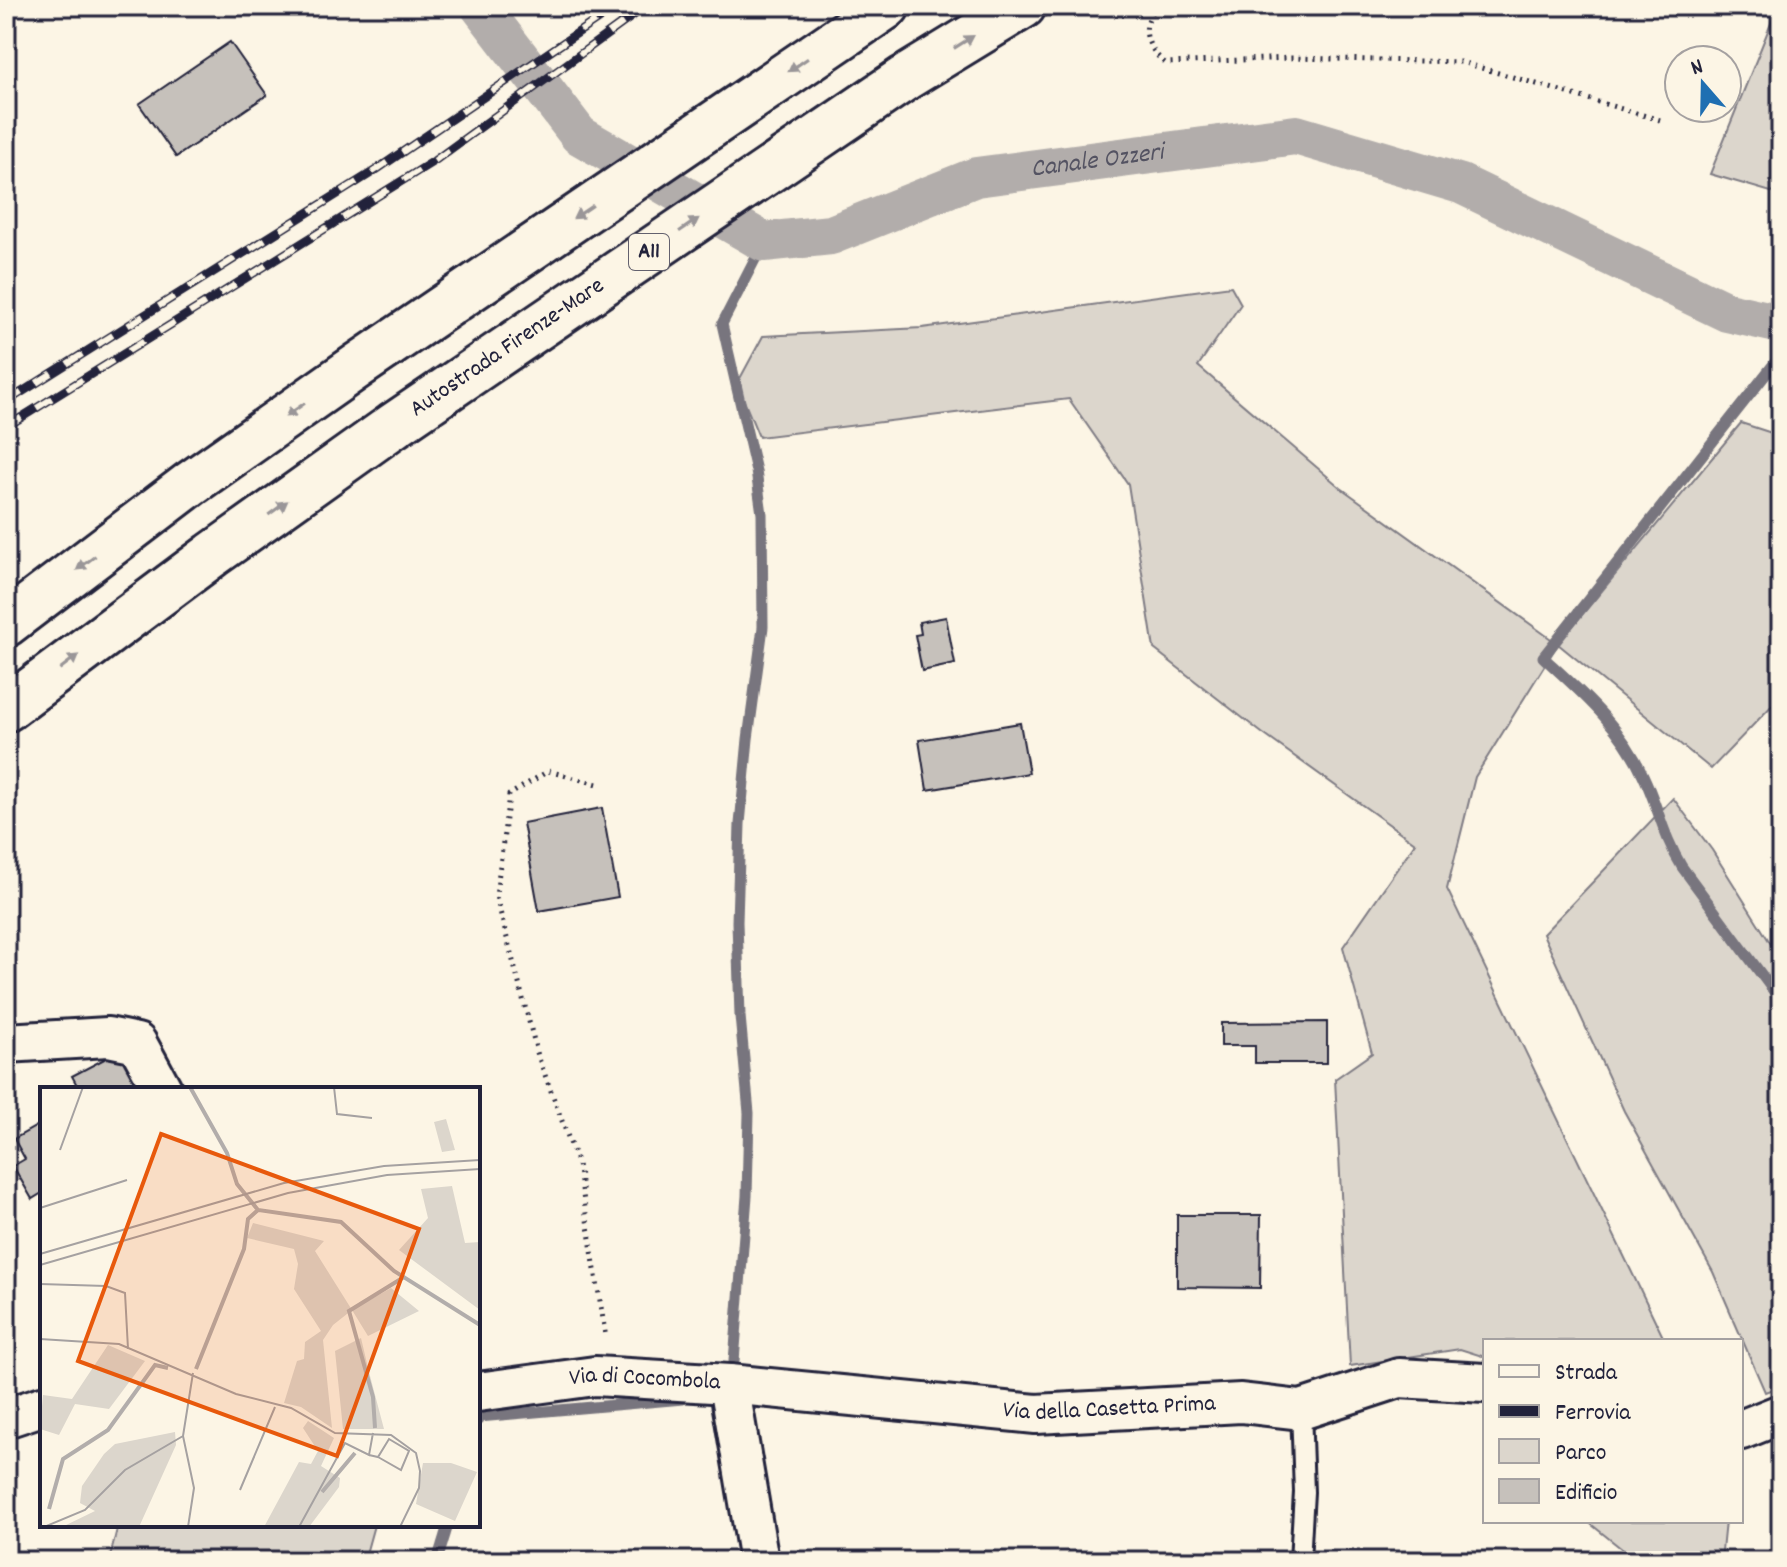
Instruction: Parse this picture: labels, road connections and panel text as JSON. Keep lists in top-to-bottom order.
{
  "streets": {
    "highway": ["A11", "Autostrada Firenze-Mare"],
    "street": ["Via di Cocombola", "Via della Casetta Prima"]
  },
  "crossings": [
    ["Via di Cocombola", "Via della Casetta Prima"]
  ],
  "water": ["Canale Ozzeri"],
  "legend": [
    "Strada",
    "Ferrovia",
    "Parco",
    "Edificio"
  ],
  "north": "top"
}
